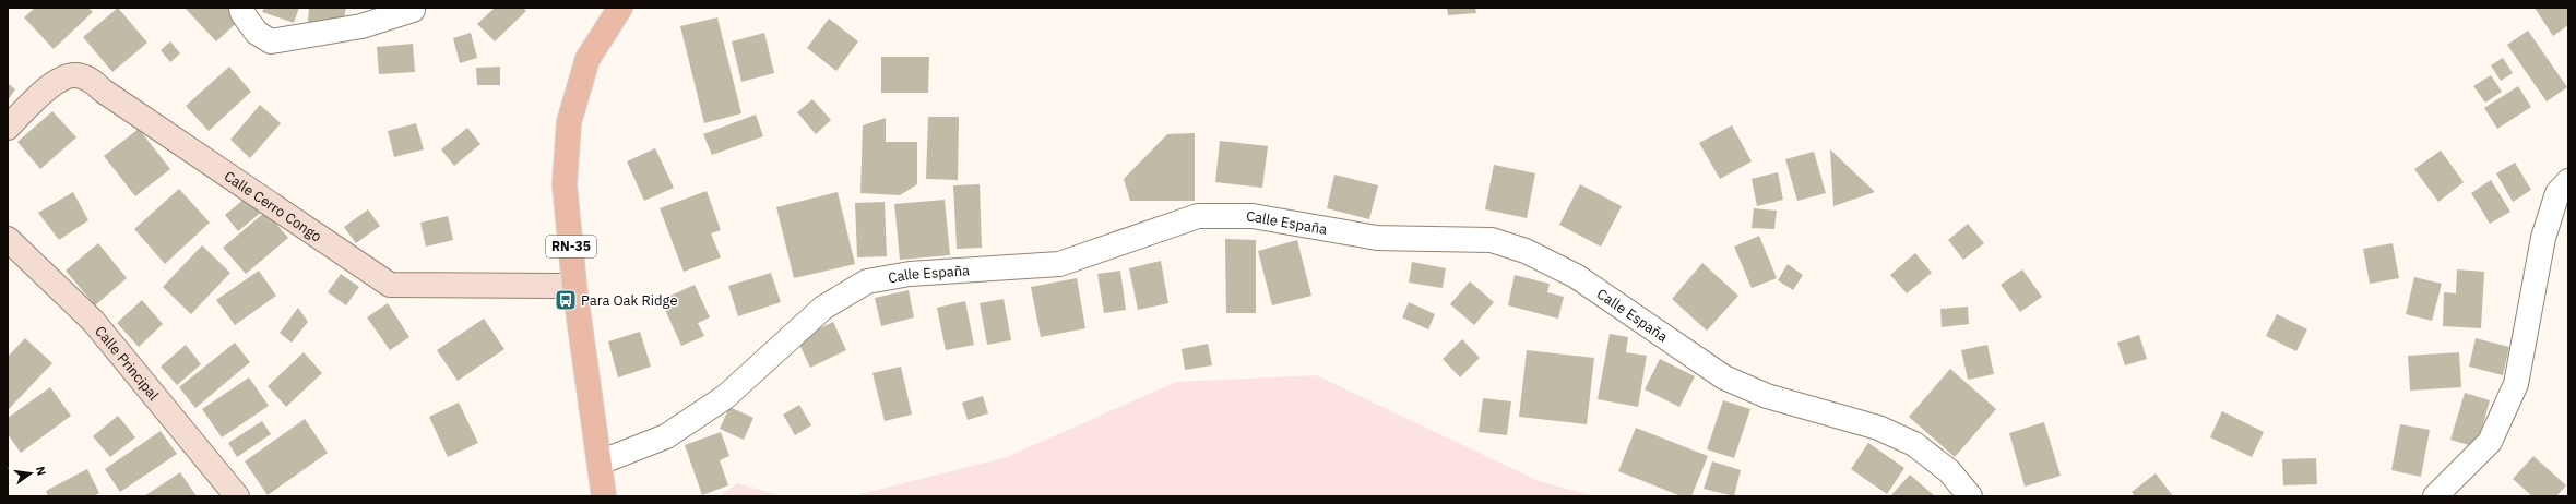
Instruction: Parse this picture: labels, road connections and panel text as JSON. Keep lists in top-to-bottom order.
{
  "streets": {
    "main road": ["RN-35"],
    "street": ["Calle Cerro Congo", "Calle España", "Calle Principal"]
  },
  "crossings": [
    ["Calle Cerro Congo", "RN-35"],
    ["Calle España", "RN-35"]
  ],
  "places": {
    "bus stop": ["Para Oak Ridge"]
  },
  "north": "right"
}
